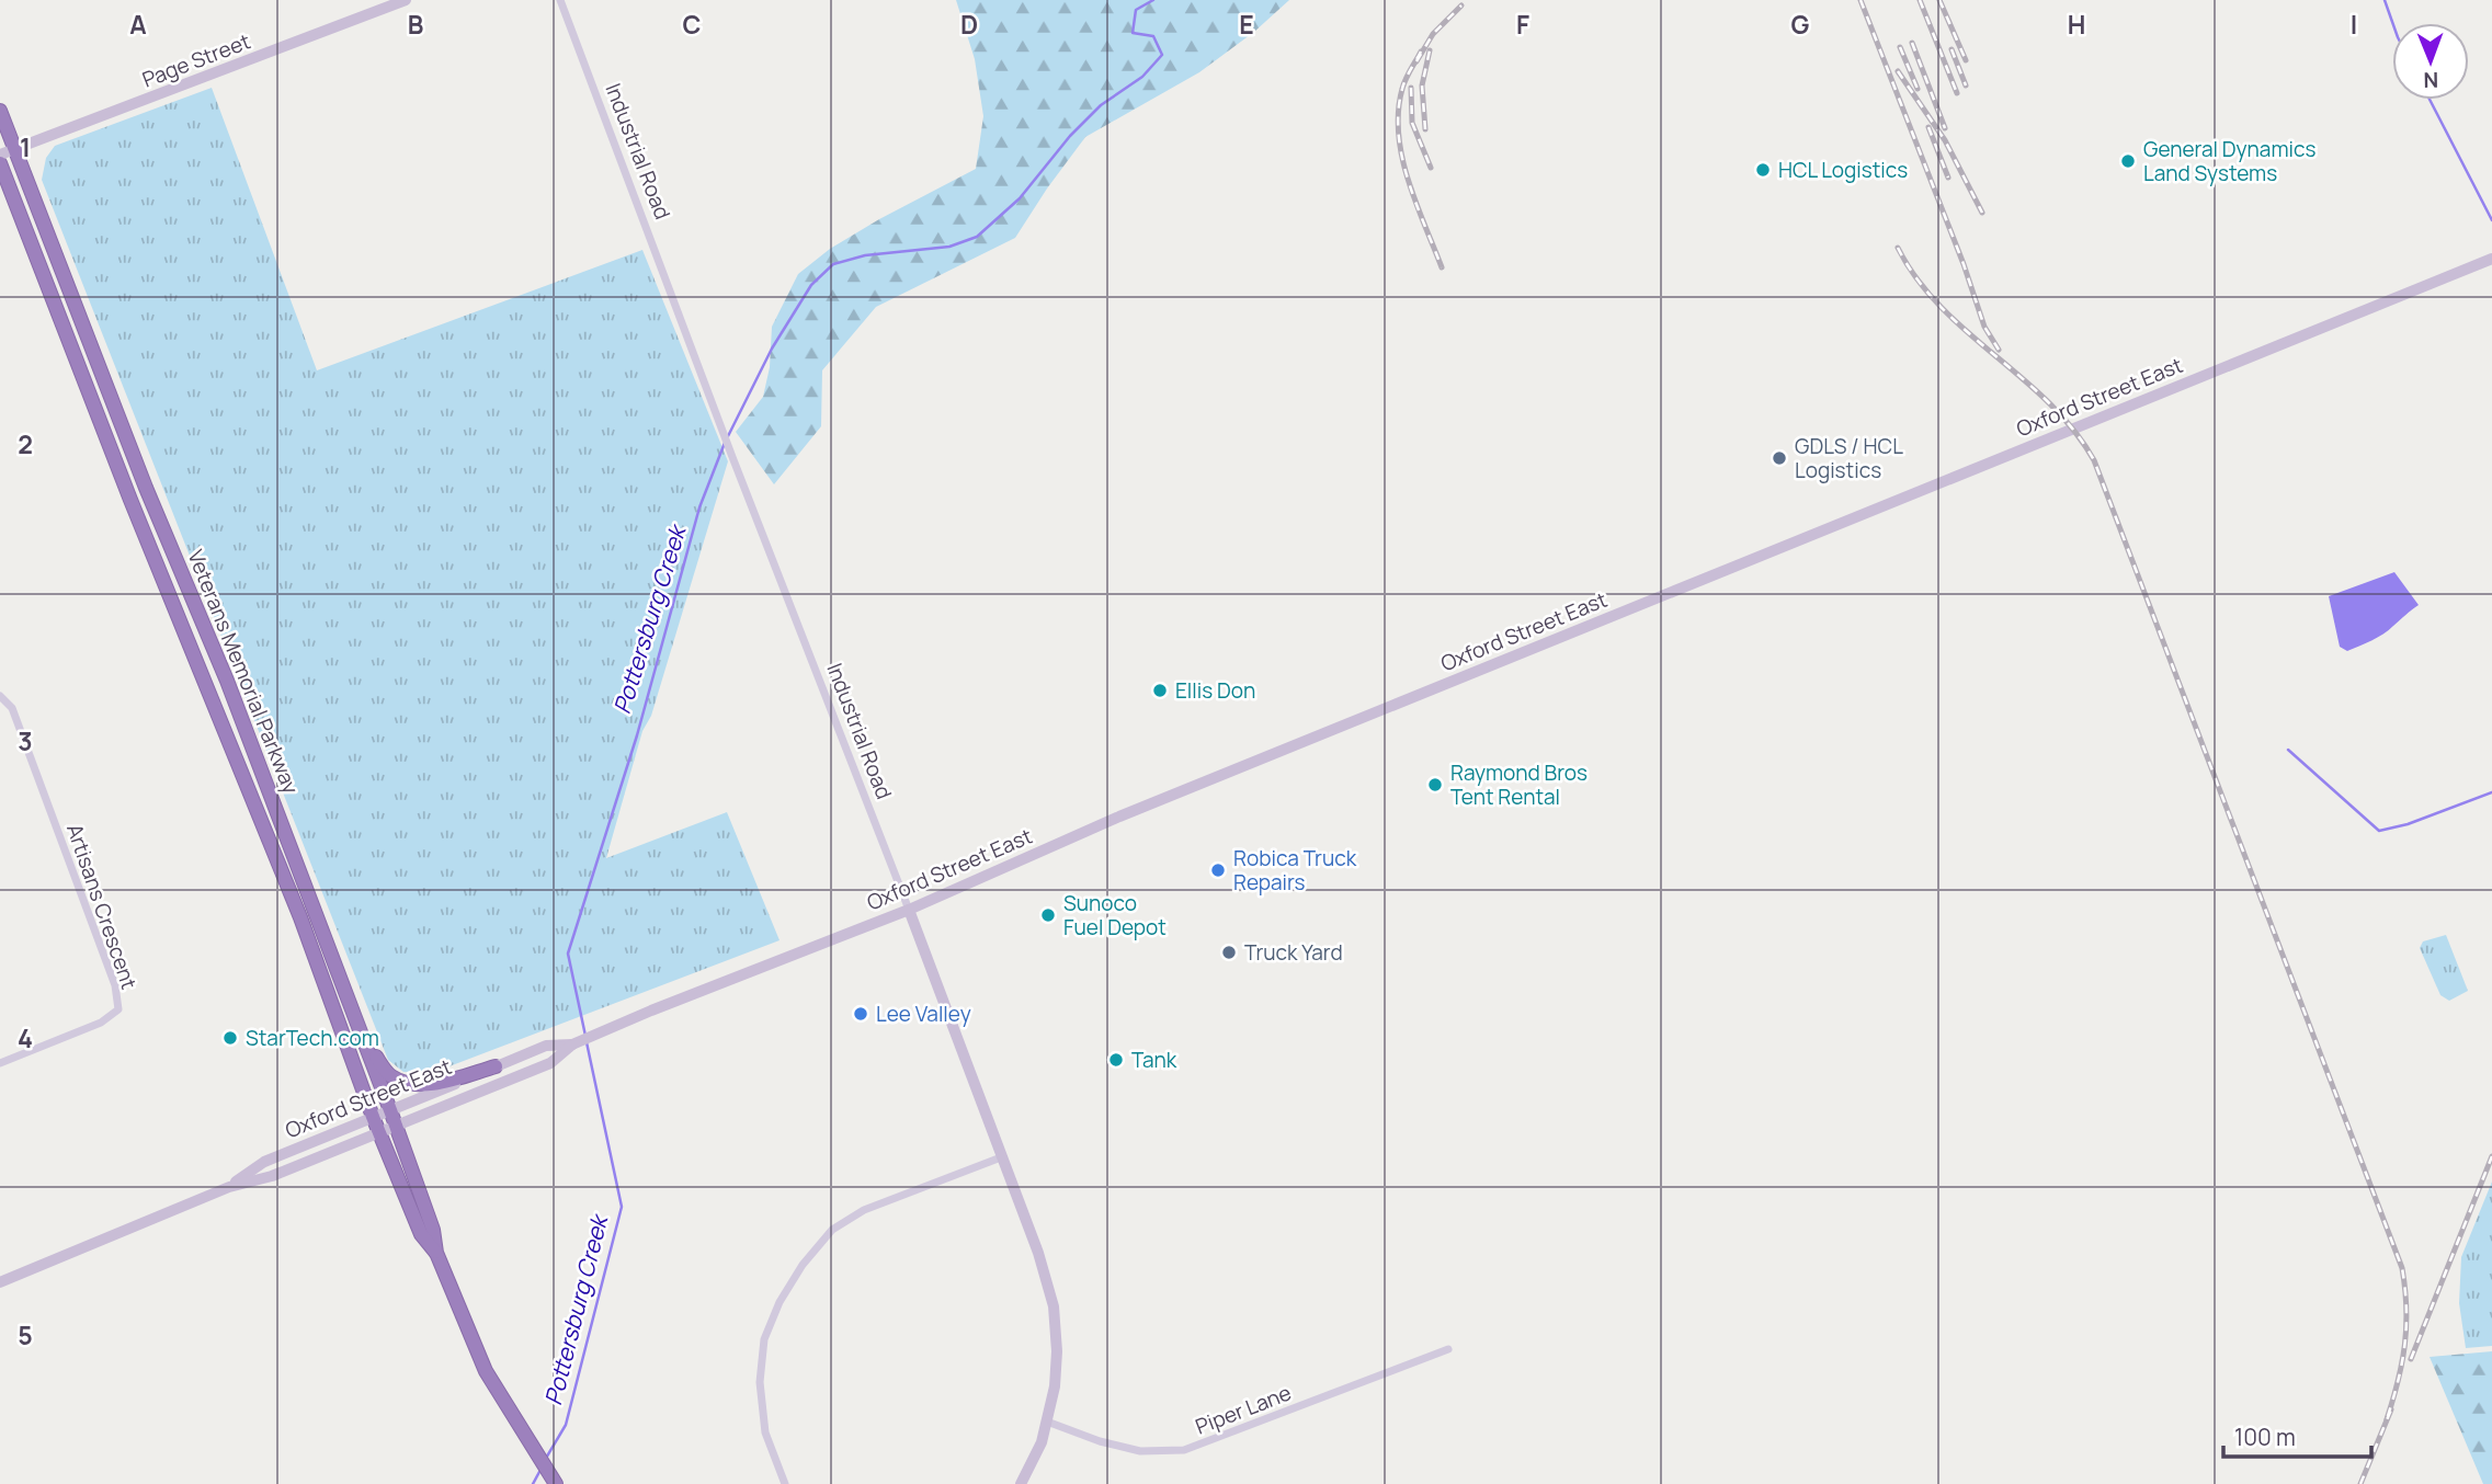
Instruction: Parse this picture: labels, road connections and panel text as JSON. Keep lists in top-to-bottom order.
{
  "streets": {
    "highway": ["Veterans Memorial Parkway"],
    "main road": ["Page Street", "Industrial Road", "Oxford Street East"],
    "street": ["Artisans Crescent", "Piper Lane"]
  },
  "crossings": [
    ["Page Street", "Veterans Memorial Parkway"],
    ["Industrial Road", "Oxford Street East"],
    ["Industrial Road", "Piper Lane"],
    ["Oxford Street East", "Veterans Memorial Parkway"]
  ],
  "water": ["Pottersburg Creek"],
  "places": [
    "General Dynamics Land Systems",
    "HCL Logistics",
    "GDLS / HCL Logistics",
    "Ellis Don",
    "Raymond Bros Tent Rental",
    "Robica Truck Repairs",
    "Sunoco Fuel Depot",
    "Truck Yard",
    "Lee Valley",
    "StarTech.com",
    "Tank"
  ],
  "scale_bar": "100 m",
  "north": "bottom",
  "grid": {
    "columns": [
      "A",
      "B",
      "C",
      "D",
      "E",
      "F",
      "G",
      "H",
      "I"
    ],
    "rows": [
      "1",
      "2",
      "3",
      "4",
      "5"
    ]
  }
}
